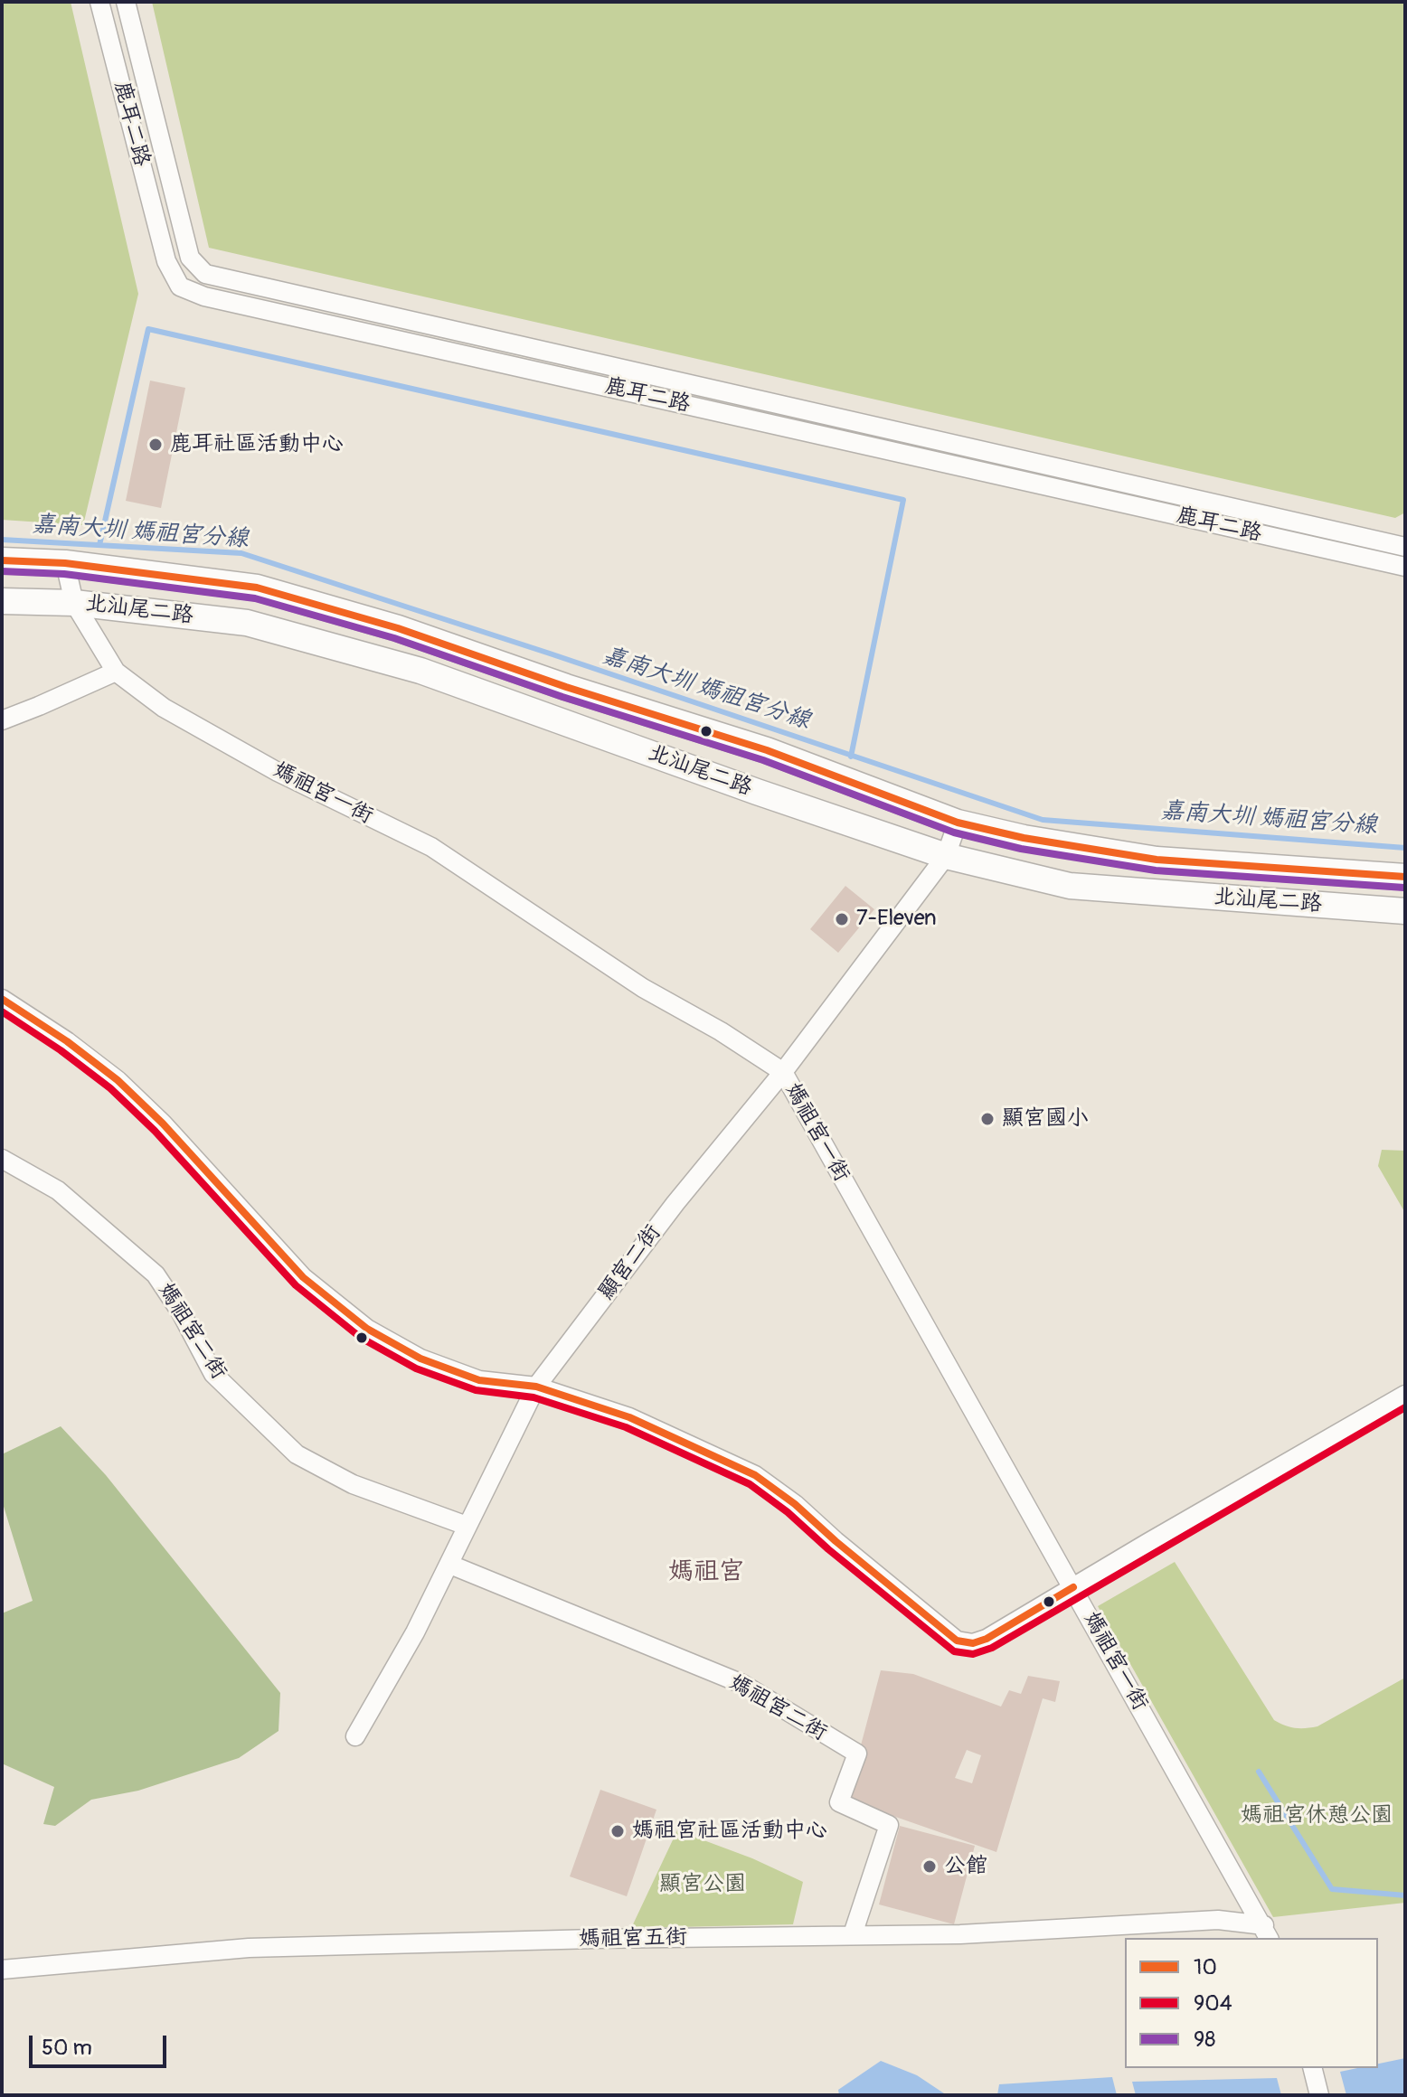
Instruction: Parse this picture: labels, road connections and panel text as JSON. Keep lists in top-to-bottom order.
{
  "streets": {
    "street": [
      "鹿耳二路",
      "北汕尾二路",
      "媽祖宮一街",
      "顯宮二街",
      "媽祖宮二街",
      "媽祖宮五街"
    ]
  },
  "crossings": [
    ["北汕尾二路", "媽祖宮一街"],
    ["北汕尾二路", "顯宮二街"],
    ["媽祖宮一街", "顯宮二街"],
    ["媽祖宮一街", "媽祖宮五街"],
    ["顯宮二街", "媽祖宮二街"],
    ["媽祖宮二街", "媽祖宮五街"]
  ],
  "districts": ["媽祖宮"],
  "water": ["嘉南大圳 媽祖宮分線"],
  "parks": ["媽祖宮休憩公園", "顯宮公園"],
  "places": [
    "鹿耳社區活動中心",
    "7-Eleven",
    "顯宮國小",
    "媽祖宮社區活動中心",
    "公館"
  ],
  "lines": ["transit line 10", "transit line 98", "transit line 904"],
  "legend": ["10", "904", "98"],
  "scale_bar": "50 m"
}
